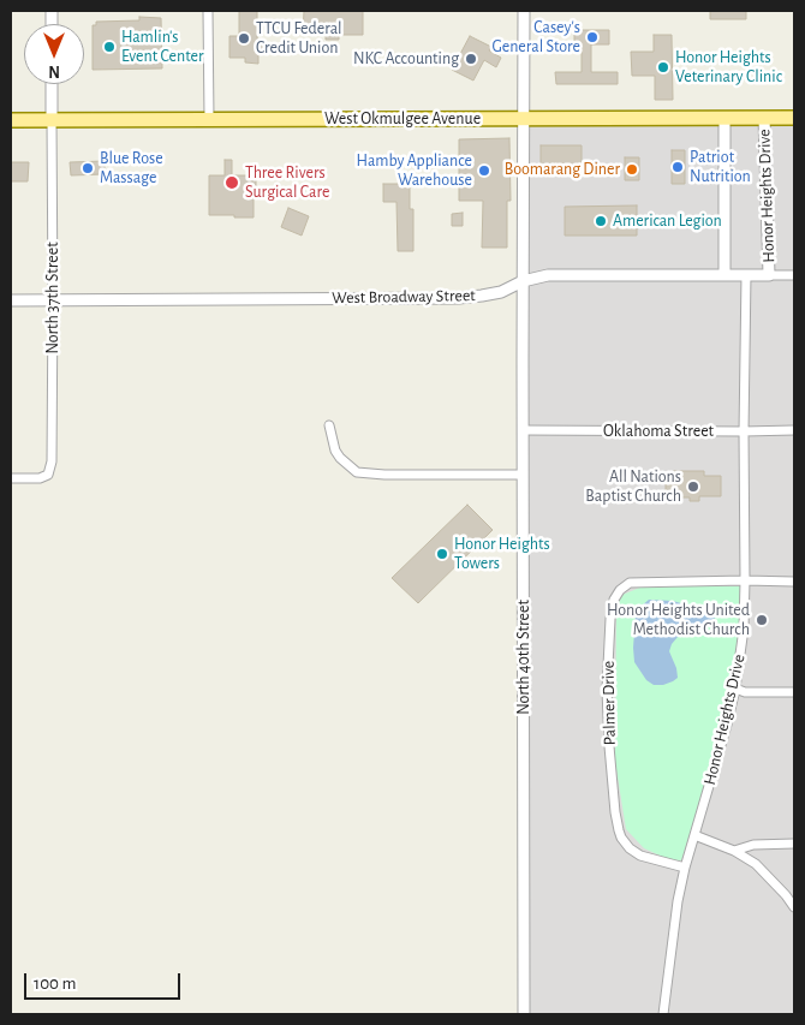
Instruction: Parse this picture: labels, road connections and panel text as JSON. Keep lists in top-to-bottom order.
{
  "streets": {
    "main road": ["West Okmulgee Avenue"],
    "street": [
      "Honor Heights Drive",
      "West Broadway Street",
      "North 37th Street",
      "Oklahoma Street",
      "North 40th Street",
      "Palmer Drive"
    ]
  },
  "crossings": [
    ["West Okmulgee Avenue", "Honor Heights Drive"],
    ["West Okmulgee Avenue", "North 37th Street"],
    ["West Okmulgee Avenue", "North 40th Street"],
    ["Honor Heights Drive", "West Broadway Street"],
    ["Honor Heights Drive", "Oklahoma Street"],
    ["Honor Heights Drive", "Palmer Drive"],
    ["West Broadway Street", "North 37th Street"],
    ["West Broadway Street", "North 40th Street"],
    ["Oklahoma Street", "North 40th Street"]
  ],
  "places": [
    "Casey's General Store",
    "TTCU Federal Credit Union",
    "Hamlin's Event Center",
    "NKC Accounting",
    "Honor Heights Veterinary Clinic",
    "Patriot Nutrition",
    "Blue Rose Massage",
    "Boomarang Diner",
    "Hamby Appliance Warehouse",
    "Three Rivers Surgical Care",
    "American Legion",
    "All Nations Baptist Church",
    "Honor Heights Towers",
    "Honor Heights United Methodist Church"
  ],
  "scale_bar": "100 m",
  "north": "bottom"
}
